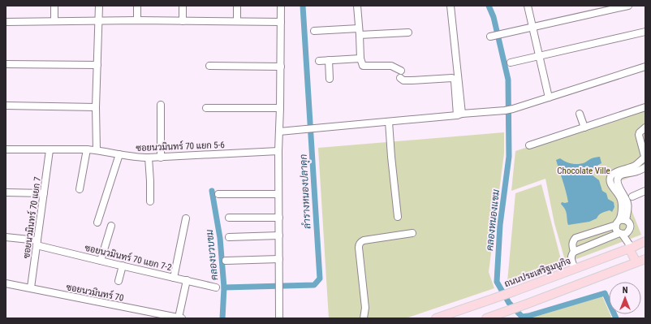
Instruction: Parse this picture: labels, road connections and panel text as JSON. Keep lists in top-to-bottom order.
{
  "streets": {
    "main road": ["ถนนประเสริฐมนูกิจ"],
    "street": [
      "ซอยนวมินทร์ 70 แยก 5-6",
      "ซอยนวมินทร์ 70 แยก 7",
      "ซอยนวมินทร์ 70 แยก 7-2",
      "ซอยนวมินทร์ 70"
    ]
  },
  "crossings": [
    ["ซอยนวมินทร์ 70 แยก 5-6", "ซอยนวมินทร์ 70 แยก 7"],
    ["ซอยนวมินทร์ 70 แยก 7", "ซอยนวมินทร์ 70 แยก 7-2"],
    ["ซอยนวมินทร์ 70 แยก 7", "ซอยนวมินทร์ 70"]
  ],
  "water": ["ลำรางหนองปลาดุก", "คลองหนองแขม", "คลองบวบขม"],
  "parks": ["Chocolate Ville"],
  "north": "top"
}
